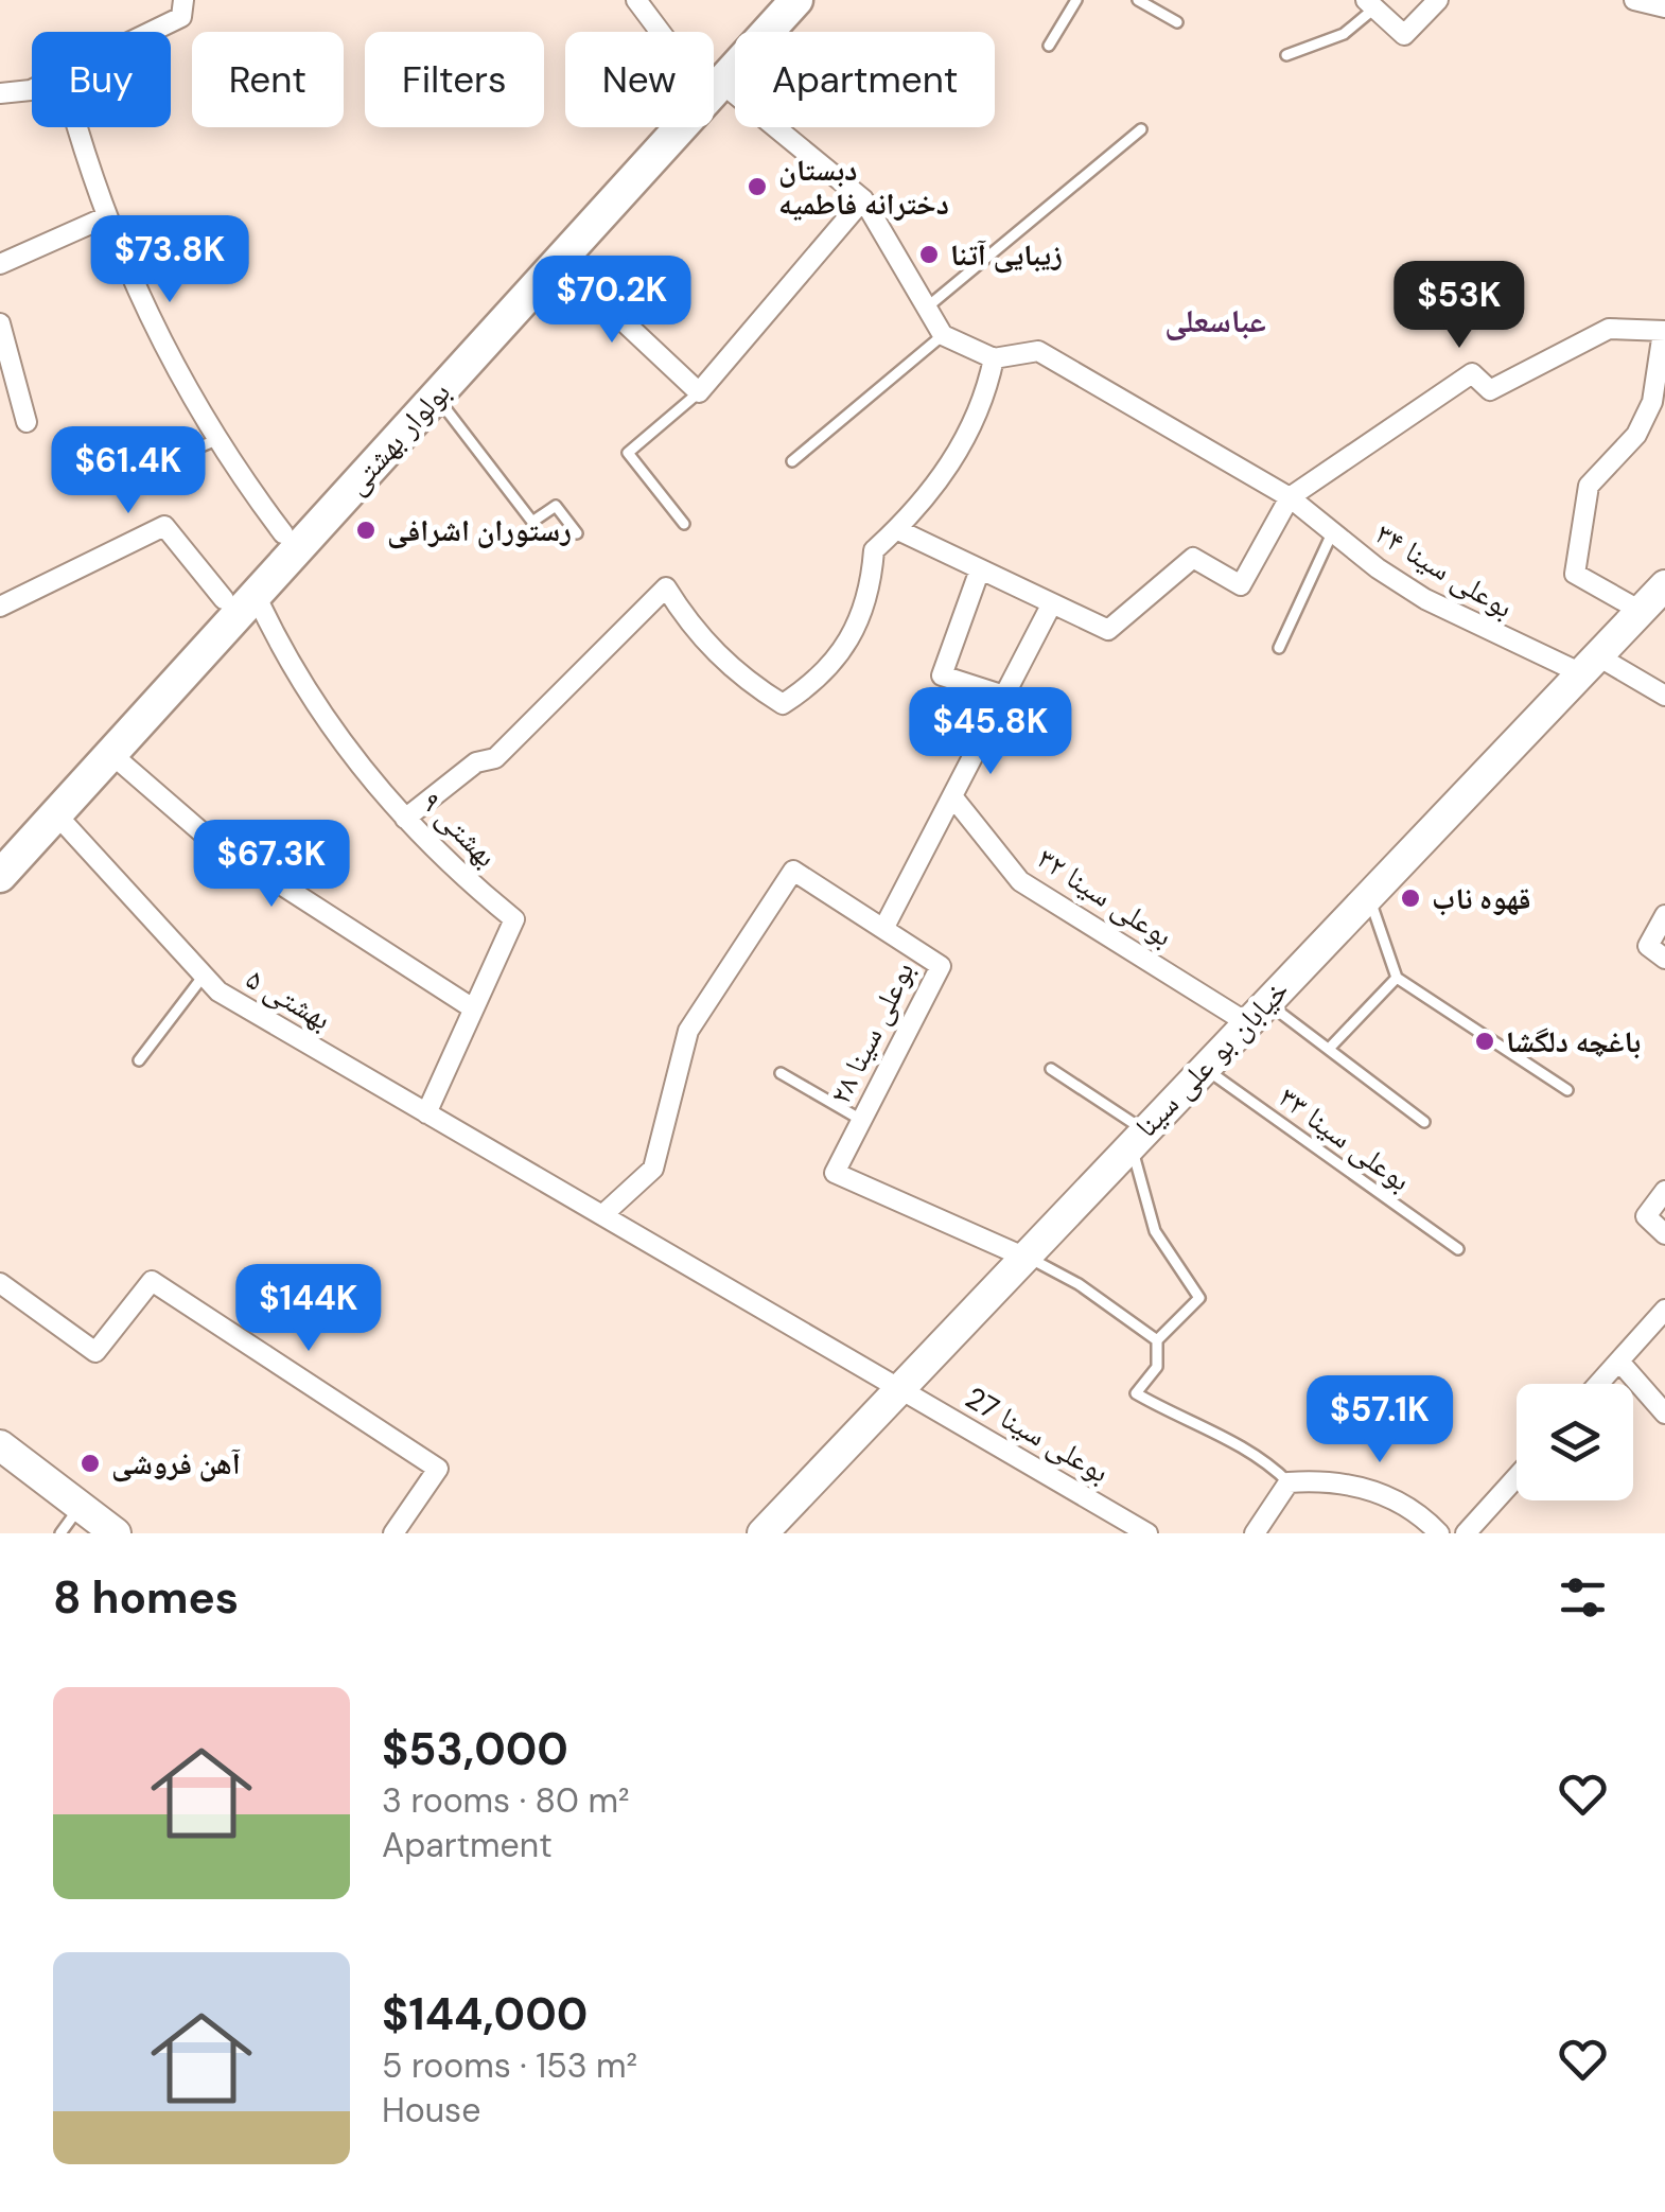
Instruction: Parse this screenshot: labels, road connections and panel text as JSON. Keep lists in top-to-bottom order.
{
  "streets": {
    "main road": ["بولوار بهشتی", "خیابان بو علی سینا"],
    "street": [
      "بوعلی سینا ۳۴",
      "بهشتی ۹",
      "بوعلی سینا ۳۲",
      "بهشتی ۵",
      "بوعلی سینا ۲۸",
      "بوعلی سینا 27"
    ],
    "lane": ["بوعلی سینا ۳۳"]
  },
  "crossings": [
    ["بولوار بهشتی", "بهشتی ۹"],
    ["بولوار بهشتی", "بهشتی ۵"],
    ["بوعلی سینا ۳۴", "خیابان بو علی سینا"],
    ["بهشتی ۹", "بهشتی ۵"],
    ["بوعلی سینا ۳۲", "خیابان بو علی سینا"],
    ["بهشتی ۵", "بوعلی سینا ۲۸"],
    ["بهشتی ۵", "بوعلی سینا 27"],
    ["بوعلی سینا ۲۸", "خیابان بو علی سینا"],
    ["بوعلی سینا ۲۸", "بوعلی سینا 27"],
    ["خیابان بو علی سینا", "بوعلی سینا ۳۳"],
    ["خیابان بو علی سینا", "بوعلی سینا 27"]
  ],
  "districts": ["عباسعلی"],
  "places": [
    "دبستان دخترانه فاطمیه",
    "زیبایی آتنا",
    "رستوران اشرافی",
    "قهوه ناب",
    "باغچه دلگشا",
    "آهن فروشی"
  ],
  "page": {
    "chip": [
      "Buy",
      "Rent",
      "Filters",
      "New",
      "Apartment"
    ],
    "price": [
      "$73.8K",
      "$70.2K",
      "$53K",
      "$61.4K",
      "$45.8K",
      "$67.3K",
      "$144K",
      "$57.1K"
    ],
    "heading": "8 homes",
    "list": [
      {
        "name": "$53,000",
        "note": "3 rooms · 80 m² · Apartment"
      },
      {
        "name": "$144,000",
        "note": "5 rooms · 153 m² · House"
      }
    ]
  }
}
